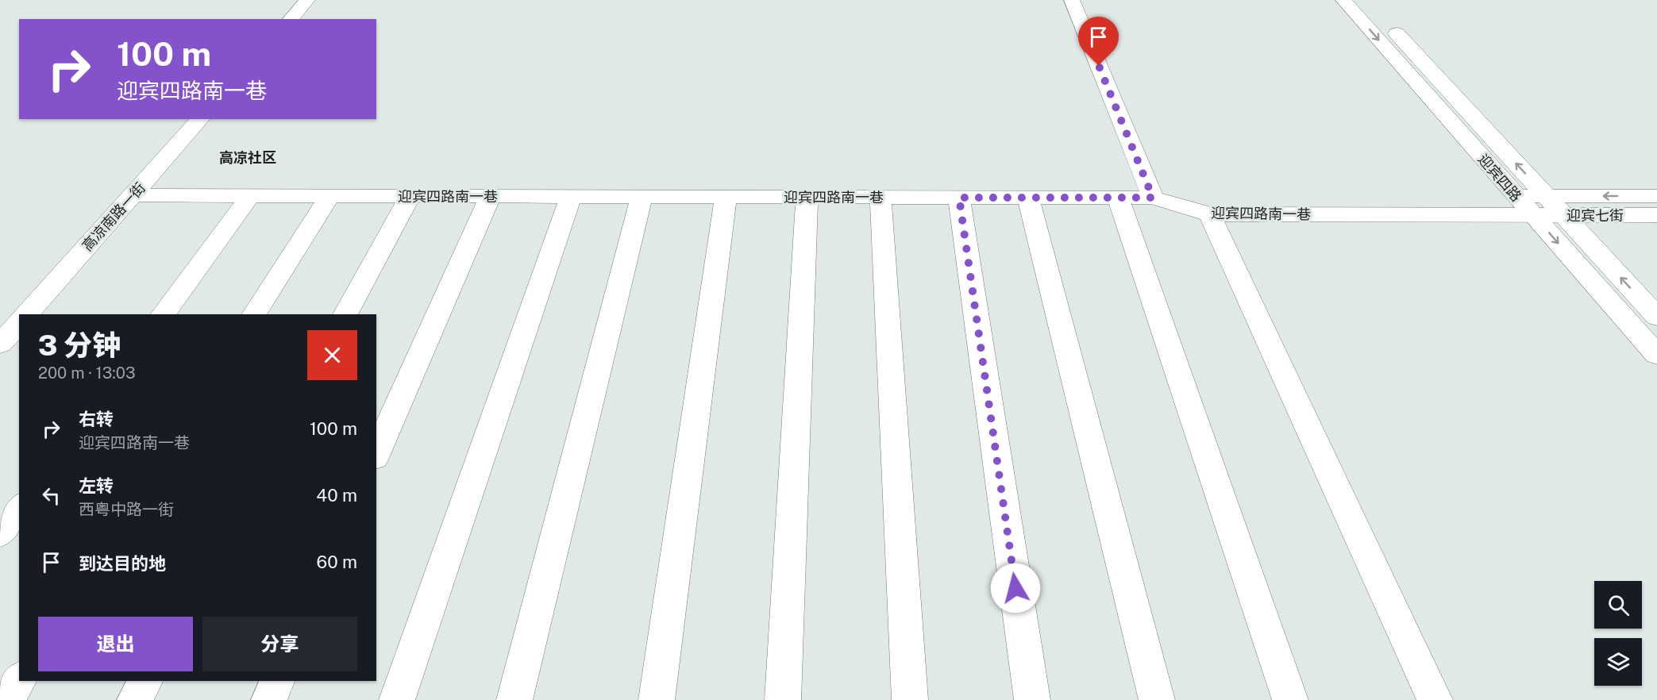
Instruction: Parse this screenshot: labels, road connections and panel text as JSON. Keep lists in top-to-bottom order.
{
  "streets": {
    "street": [
      "迎宾四路",
      "迎宾四路南一巷",
      "迎宾七街",
      "高凉南路一街"
    ]
  },
  "crossings": [
    ["迎宾四路", "迎宾四路南一巷"],
    ["迎宾四路", "迎宾七街"],
    ["迎宾四路南一巷", "迎宾七街"],
    ["迎宾四路南一巷", "高凉南路一街"]
  ],
  "districts": ["高凉社区"],
  "page": {
    "turn": ["100 m", "迎宾四路南一巷"],
    "heading": ["3 分钟", "200 m · 13:03"],
    "list": [
      {
        "name": "右转",
        "note": "迎宾四路南一巷",
        "value": "100 m"
      },
      {
        "name": "左转",
        "note": "西粤中路一街",
        "value": "40 m"
      },
      {
        "name": "到达目的地",
        "value": "60 m"
      }
    ],
    "buttons": ["退出", "分享"]
  }
}
